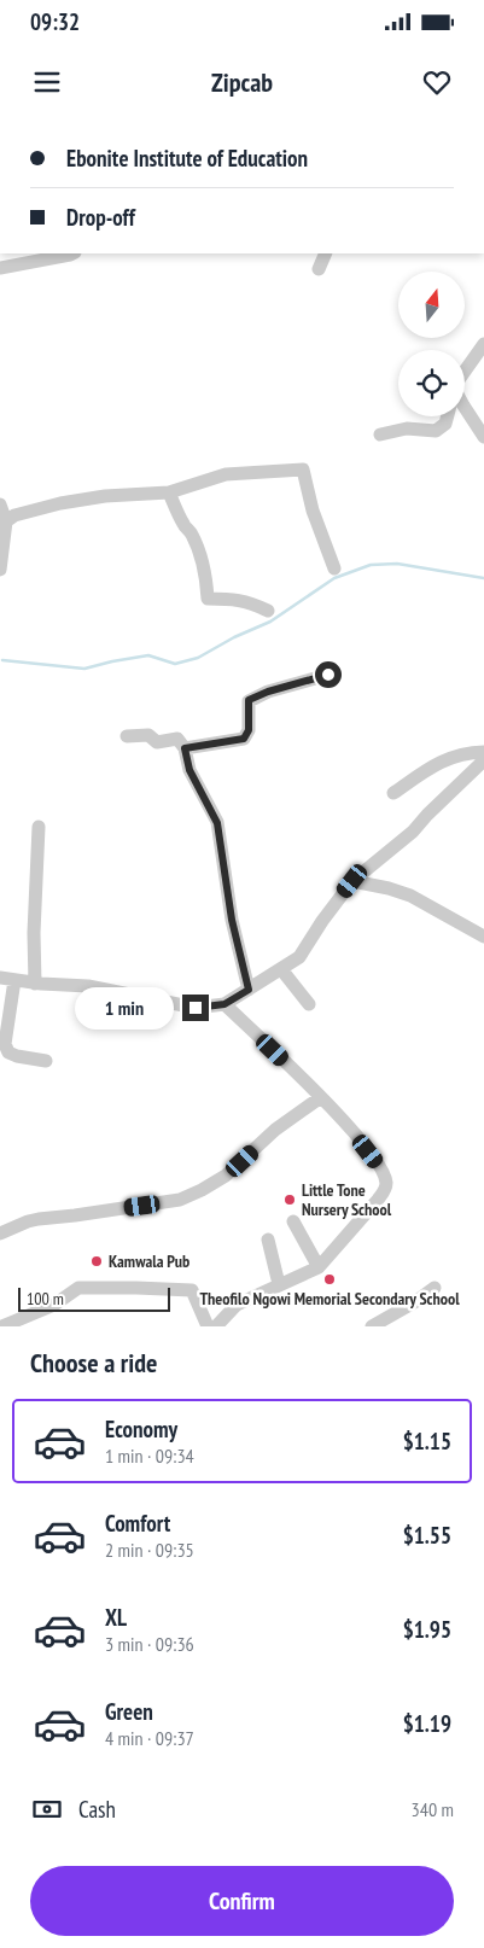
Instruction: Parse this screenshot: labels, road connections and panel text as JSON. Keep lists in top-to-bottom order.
{
  "places": ["Little Tone Nursery School", "Kamwala Pub", "Theofilo Ngowi Memorial Secondary School"],
  "scale_bar": "100 m",
  "north": "top",
  "page": {
    "status": "09:32",
    "header": "Zipcab",
    "banner": ["Ebonite Institute of Education", "Drop-off"],
    "bubble": "1 min",
    "scale": "100 m",
    "heading": "Choose a ride",
    "list": [
      {
        "name": "Economy",
        "note": "1 min · 09:34",
        "value": "$1.15"
      },
      {
        "name": "Comfort",
        "note": "2 min · 09:35",
        "value": "$1.55"
      },
      {
        "name": "XL",
        "note": "3 min · 09:36",
        "value": "$1.95"
      },
      {
        "name": "Green",
        "note": "4 min · 09:37",
        "value": "$1.19"
      }
    ],
    "pay": ["Cash", "340 m"],
    "buttons": "Confirm"
  }
}
